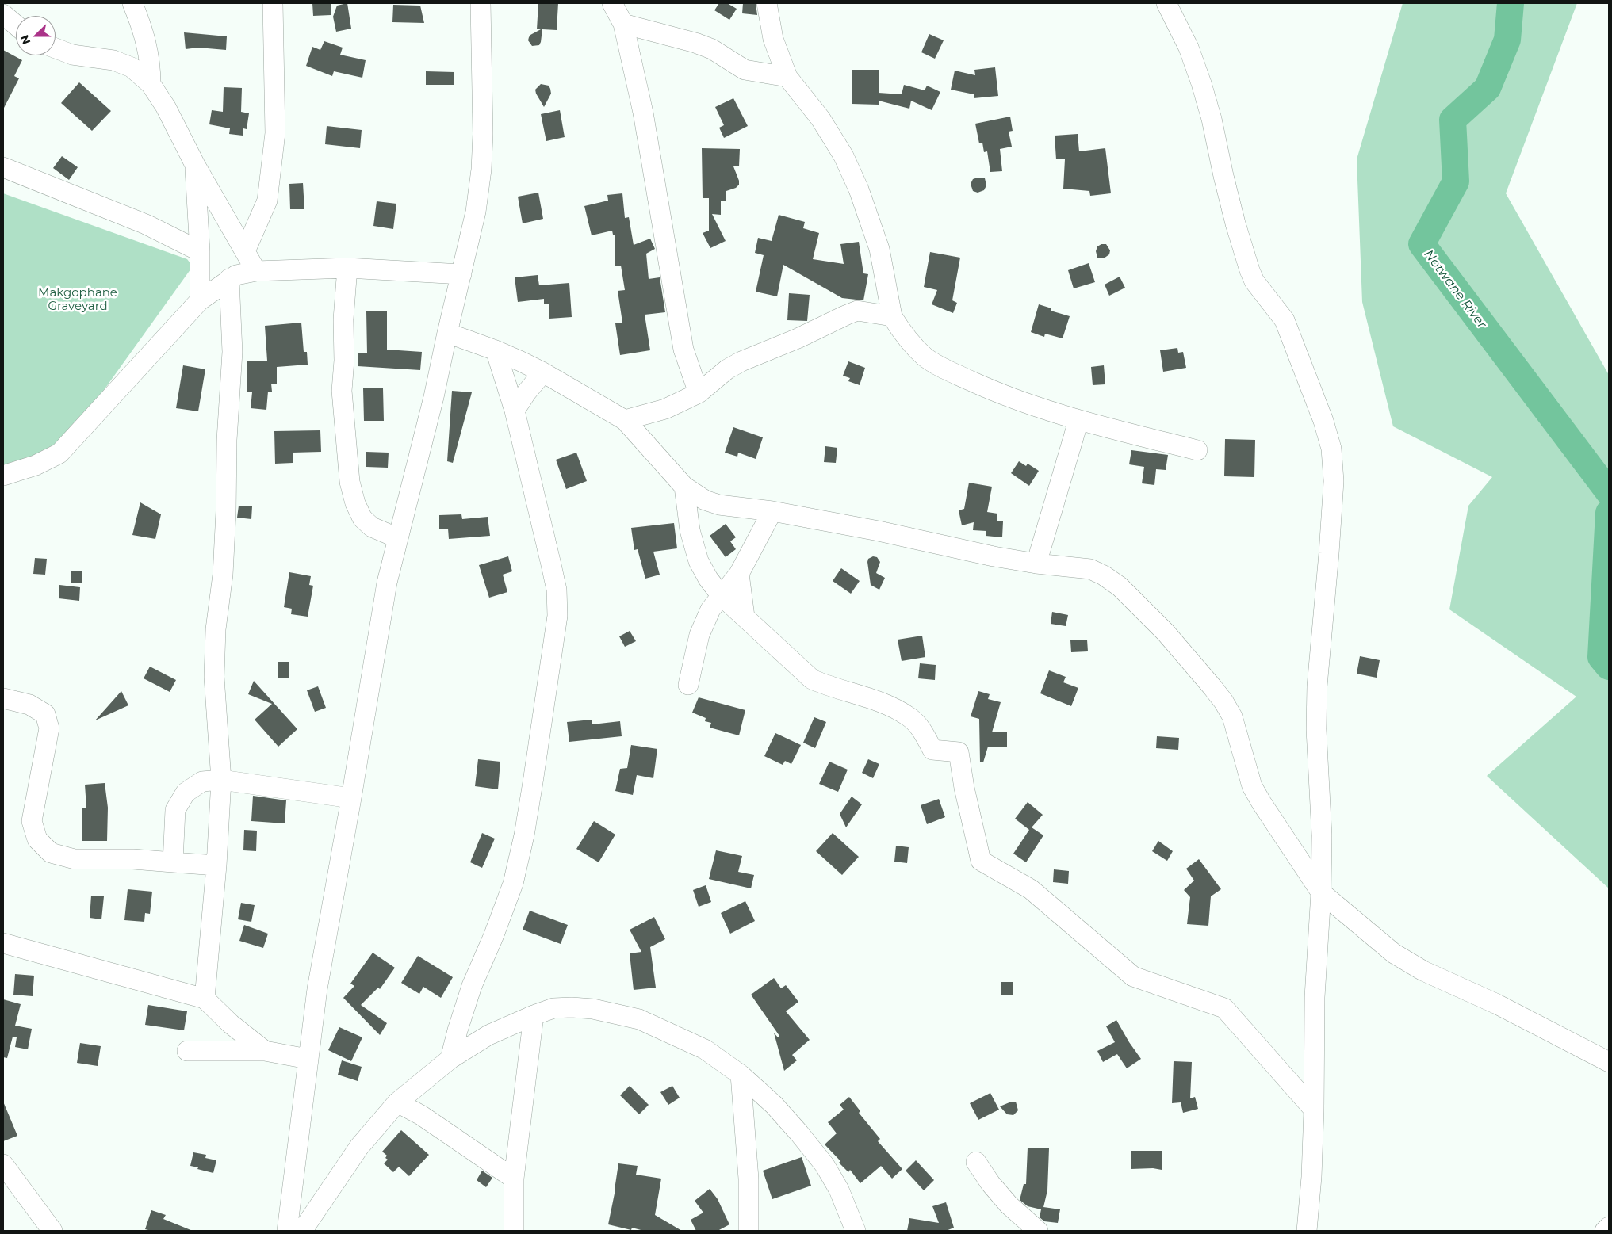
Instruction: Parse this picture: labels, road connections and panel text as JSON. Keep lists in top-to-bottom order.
{
  "water": ["Notwane River"],
  "parks": ["Makgophane Graveyard"],
  "north": "left"
}
